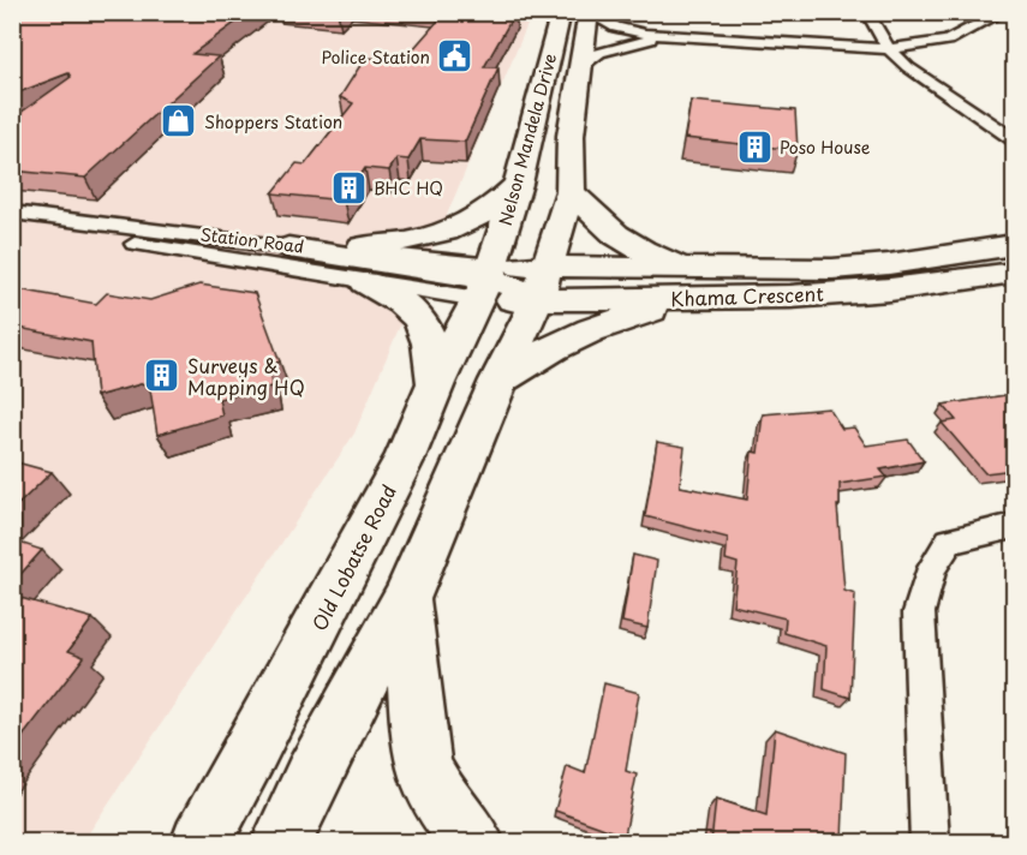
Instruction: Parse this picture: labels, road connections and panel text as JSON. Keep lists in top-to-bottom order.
{
  "streets": {
    "main road": ["Nelson Mandela Drive", "Khama Crescent", "Old Lobatse Road"],
    "street": ["Station Road"]
  },
  "crossings": [
    ["Nelson Mandela Drive", "Station Road"],
    ["Nelson Mandela Drive", "Khama Crescent"],
    ["Nelson Mandela Drive", "Old Lobatse Road"],
    ["Station Road", "Khama Crescent"],
    ["Station Road", "Old Lobatse Road"],
    ["Khama Crescent", "Old Lobatse Road"]
  ],
  "places": {
    "public building": ["Police Station"],
    "shop": ["Shoppers Station"],
    "building": ["Poso House", "BHC HQ", "Surveys & Mapping HQ"]
  }
}
